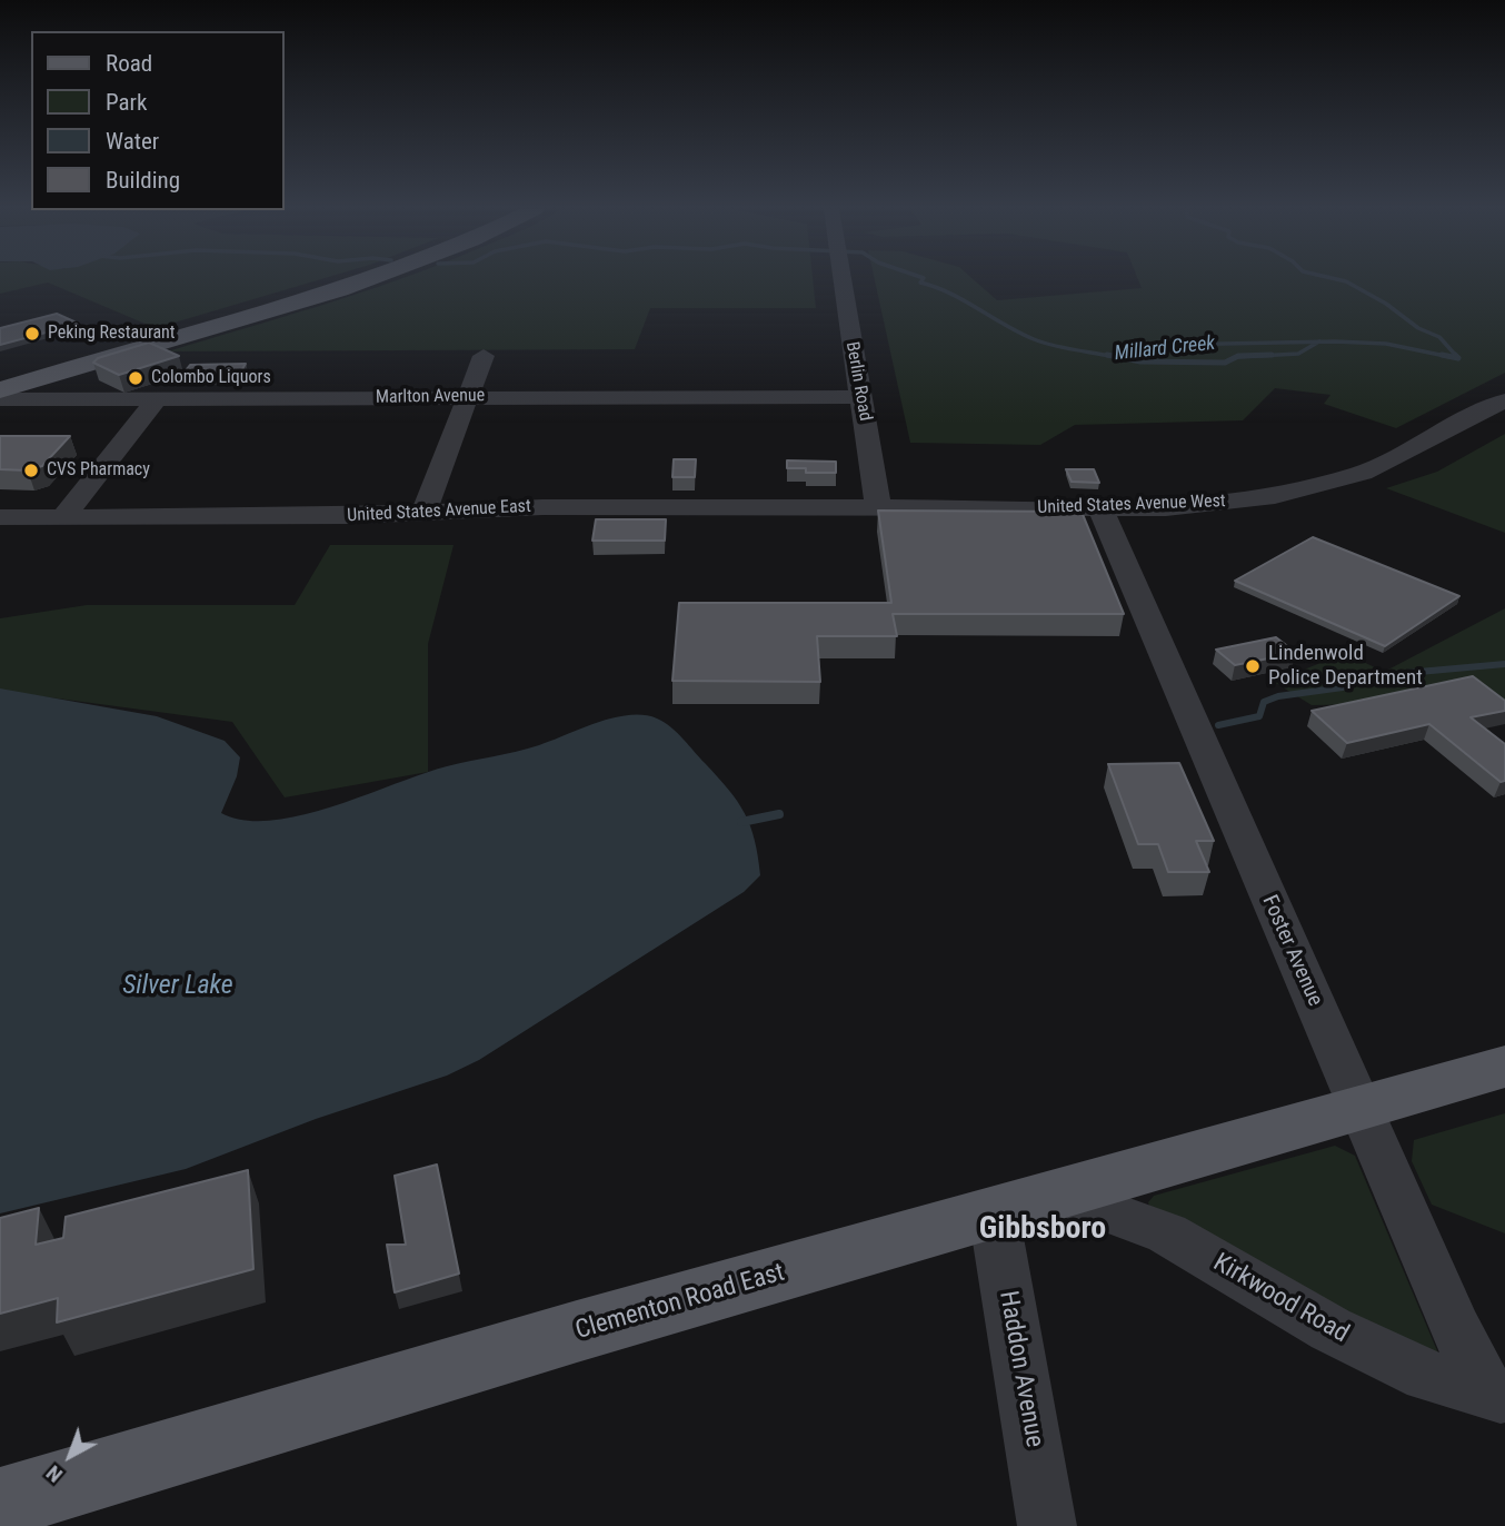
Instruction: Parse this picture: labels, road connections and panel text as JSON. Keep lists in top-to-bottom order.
{
  "streets": {
    "main road": ["Clementon Road East"],
    "street": [
      "Berlin Road",
      "Marlton Avenue",
      "United States Avenue West",
      "United States Avenue East",
      "Foster Avenue",
      "Kirkwood Road",
      "Haddon Avenue"
    ]
  },
  "crossings": [
    ["Berlin Road", "Marlton Avenue"],
    ["Berlin Road", "United States Avenue West"],
    ["Berlin Road", "United States Avenue East"],
    ["United States Avenue West", "United States Avenue East"],
    ["United States Avenue West", "Foster Avenue"],
    ["Foster Avenue", "Kirkwood Road"],
    ["Foster Avenue", "Clementon Road East"],
    ["Kirkwood Road", "Clementon Road East"],
    ["Clementon Road East", "Haddon Avenue"]
  ],
  "districts": ["Gibbsboro"],
  "water": ["Millard Creek", "Silver Lake"],
  "places": [
    "Peking Restaurant",
    "Colombo Liquors",
    "CVS Pharmacy",
    "Lindenwold Police Department"
  ],
  "legend": [
    "Road",
    "Park",
    "Water",
    "Building"
  ],
  "north": "bottom left"
}
